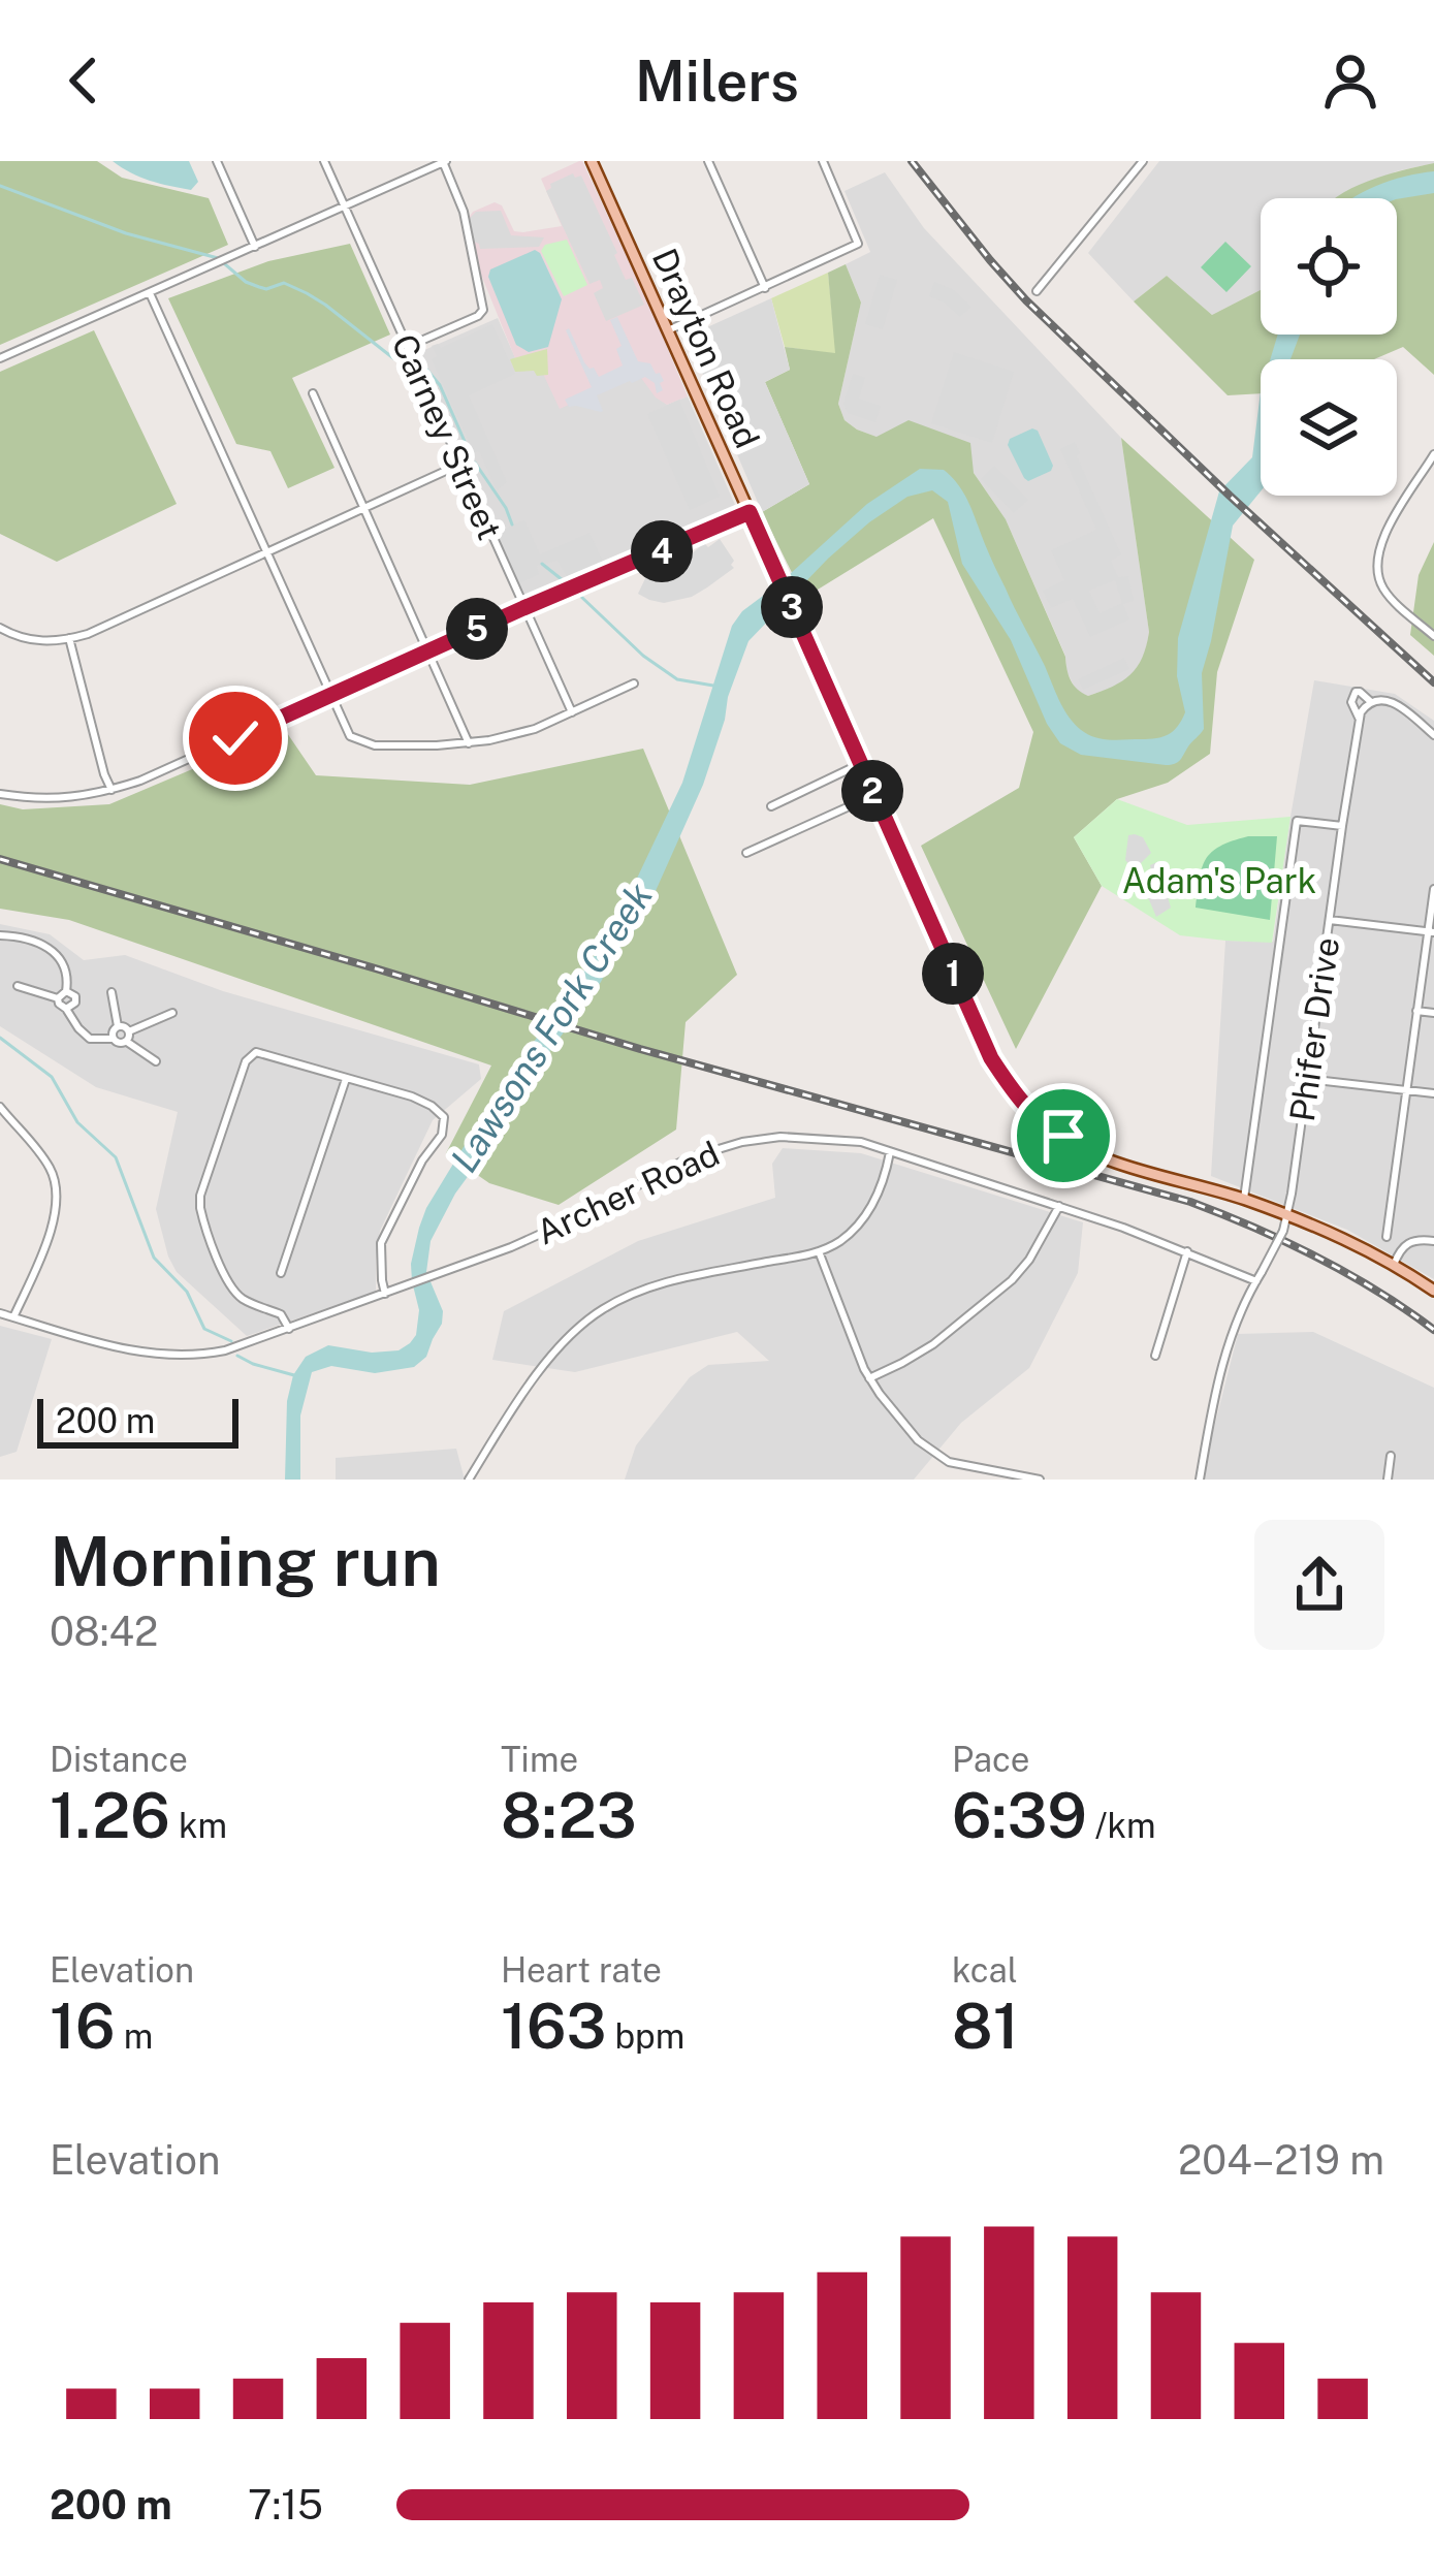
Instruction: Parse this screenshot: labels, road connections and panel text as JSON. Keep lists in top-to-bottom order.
{
  "streets": {
    "main road": ["Drayton Road"],
    "street": ["Carney Street", "Phifer Drive", "Archer Road"]
  },
  "crossings": [
    ["Drayton Road", "Phifer Drive"],
    ["Phifer Drive", "Archer Road"]
  ],
  "water": ["Lawsons Fork Creek"],
  "parks": ["Adam's Park"],
  "scale_bar": "200 m",
  "page": {
    "header": "Milers",
    "pins": [
      "4",
      "3",
      "5",
      "2",
      "1"
    ],
    "scale": "200 m",
    "heading": ["Morning run", "08:42"],
    "stats": [
      ["Distance", "1.26 km"],
      ["Time", "8:23"],
      ["Pace", "6:39 /km"],
      ["Elevation", "16 m"],
      ["Heart rate", "163 bpm"],
      ["kcal", "81"]
    ],
    "chart": ["Elevation", "204–219 m"],
    "list": [
      {
        "name": "200 m",
        "note": "7:15"
      }
    ]
  }
}
